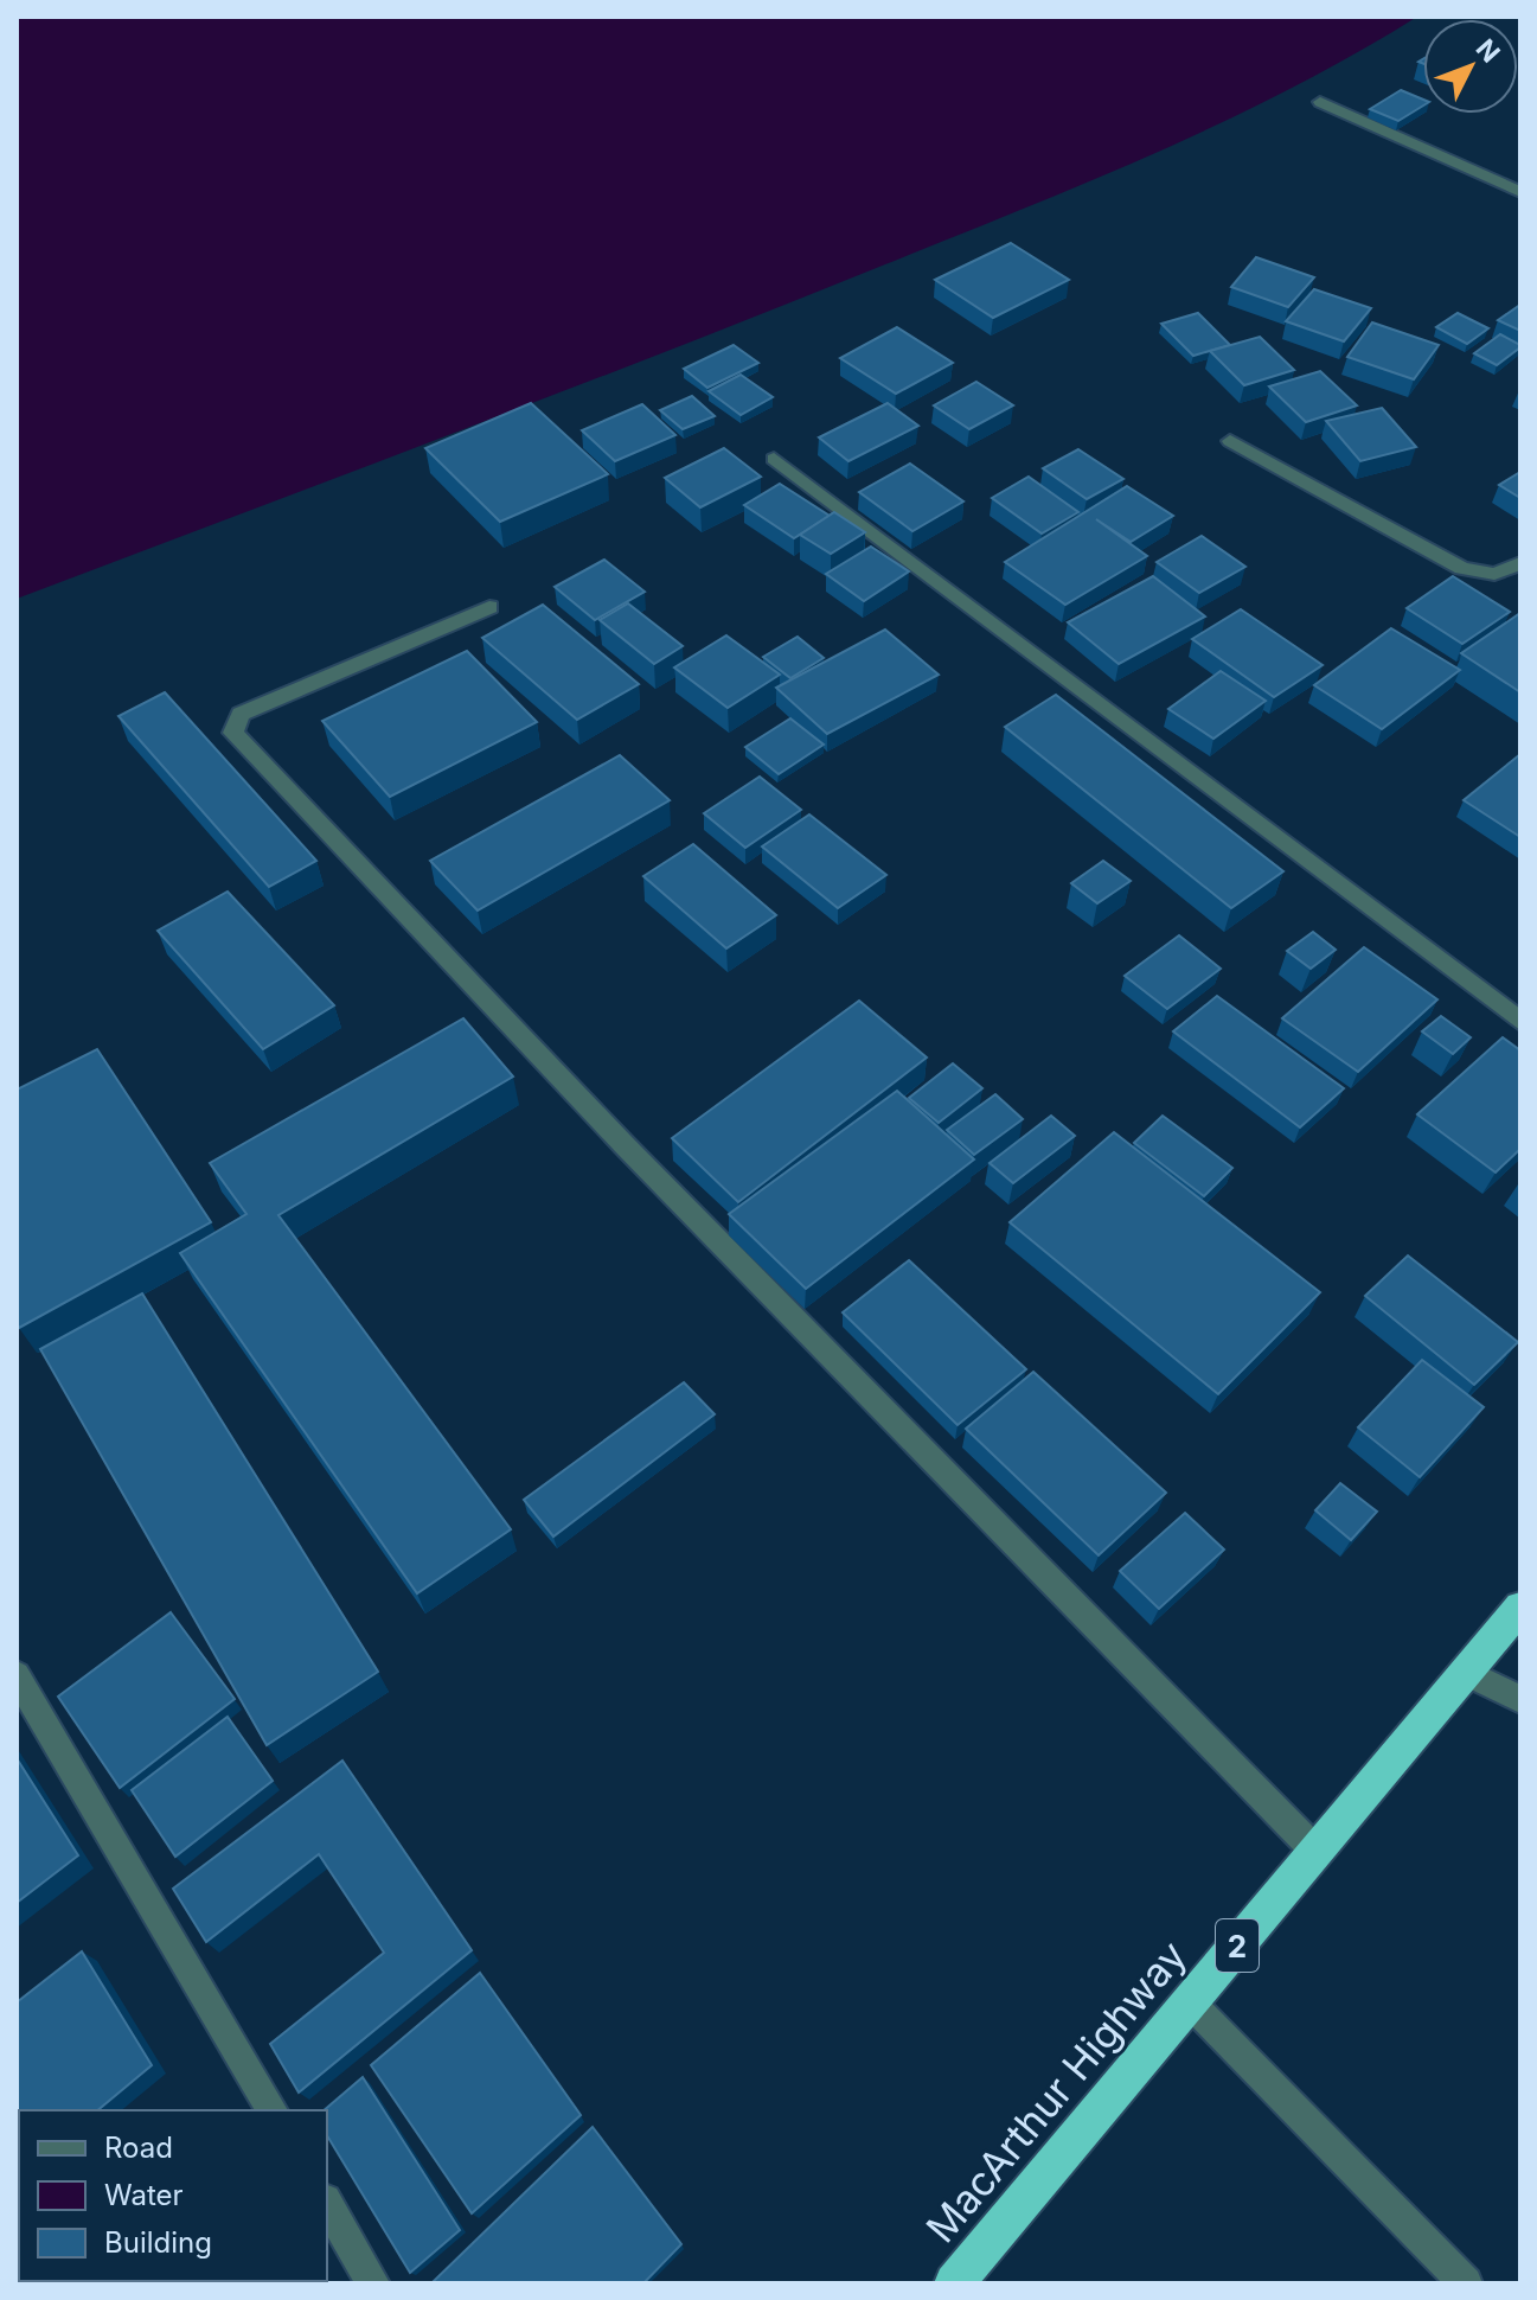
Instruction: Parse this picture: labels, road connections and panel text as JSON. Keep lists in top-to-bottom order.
{
  "streets": {
    "highway": ["2", "MacArthur Highway"]
  },
  "legend": ["Road", "Water", "Building"],
  "north": "top right"
}
